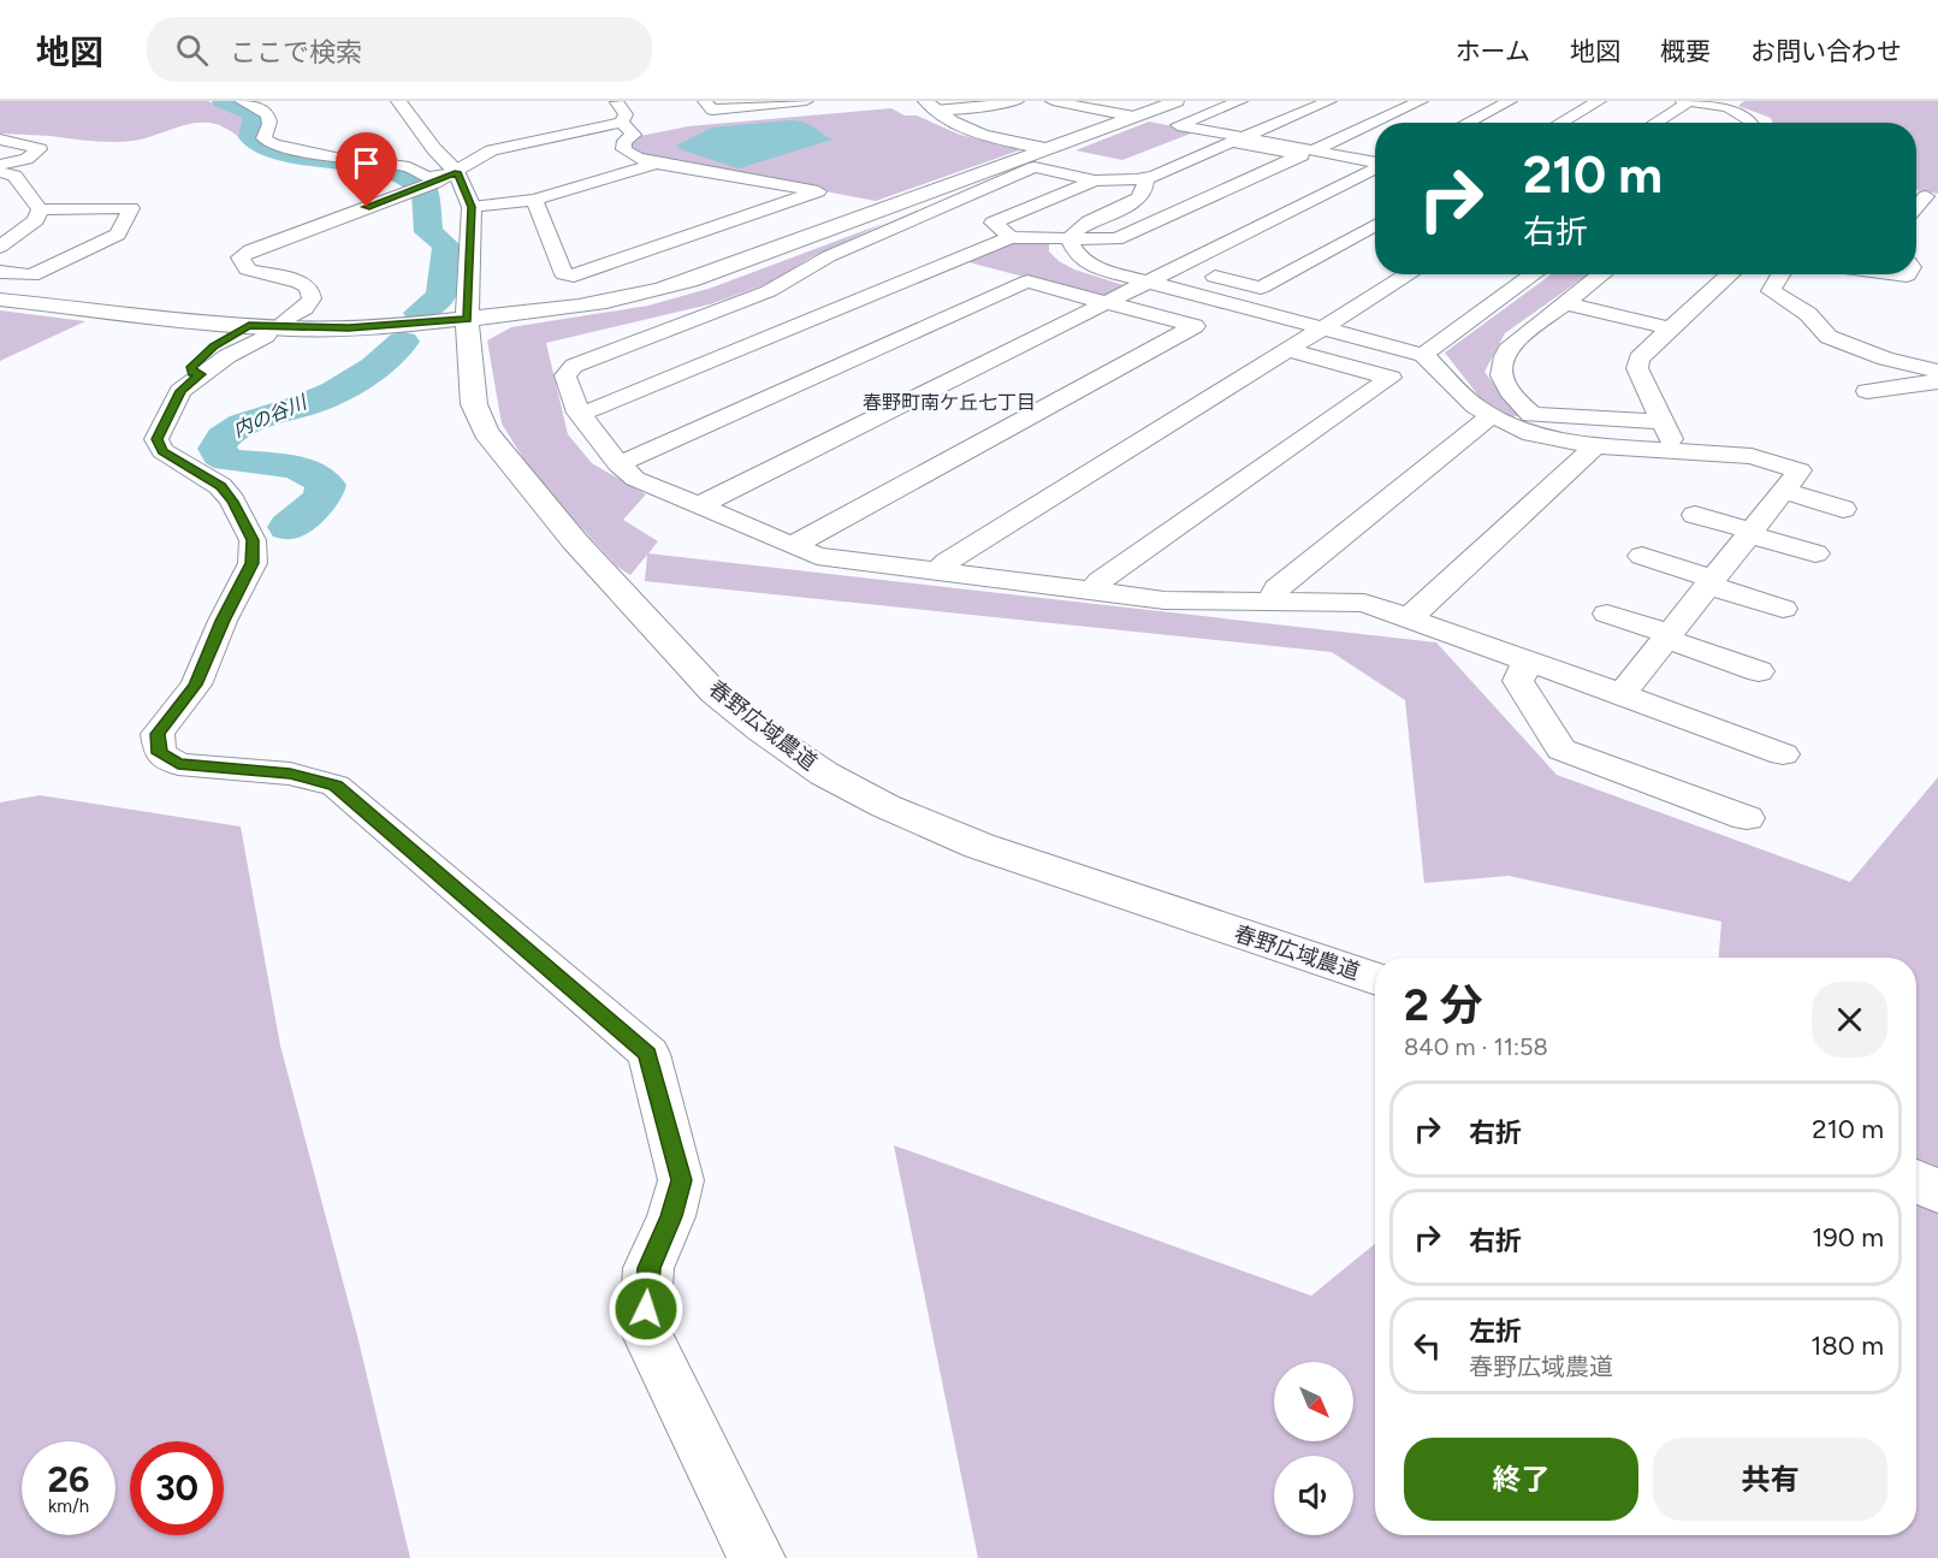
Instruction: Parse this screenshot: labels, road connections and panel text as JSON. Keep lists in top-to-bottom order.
{
  "streets": {
    "street": ["春野広域農道"]
  },
  "districts": ["春野町南ケ丘七丁目"],
  "water": ["内の谷川"],
  "north": "bottom right",
  "page": {
    "header": "地図",
    "search": "ここで検索",
    "nav": [
      "ホーム",
      "地図",
      "概要",
      "お問い合わせ"
    ],
    "turn": ["210 m", "右折"],
    "heading": ["2 分", "840 m · 11:58"],
    "list": [
      {
        "name": "右折",
        "value": "210 m"
      },
      {
        "name": "右折",
        "value": "190 m"
      },
      {
        "name": "左折",
        "note": "春野広域農道",
        "value": "180 m"
      }
    ],
    "buttons": ["終了", "共有"],
    "speed": "26 km/h",
    "limit": "30"
  }
}
